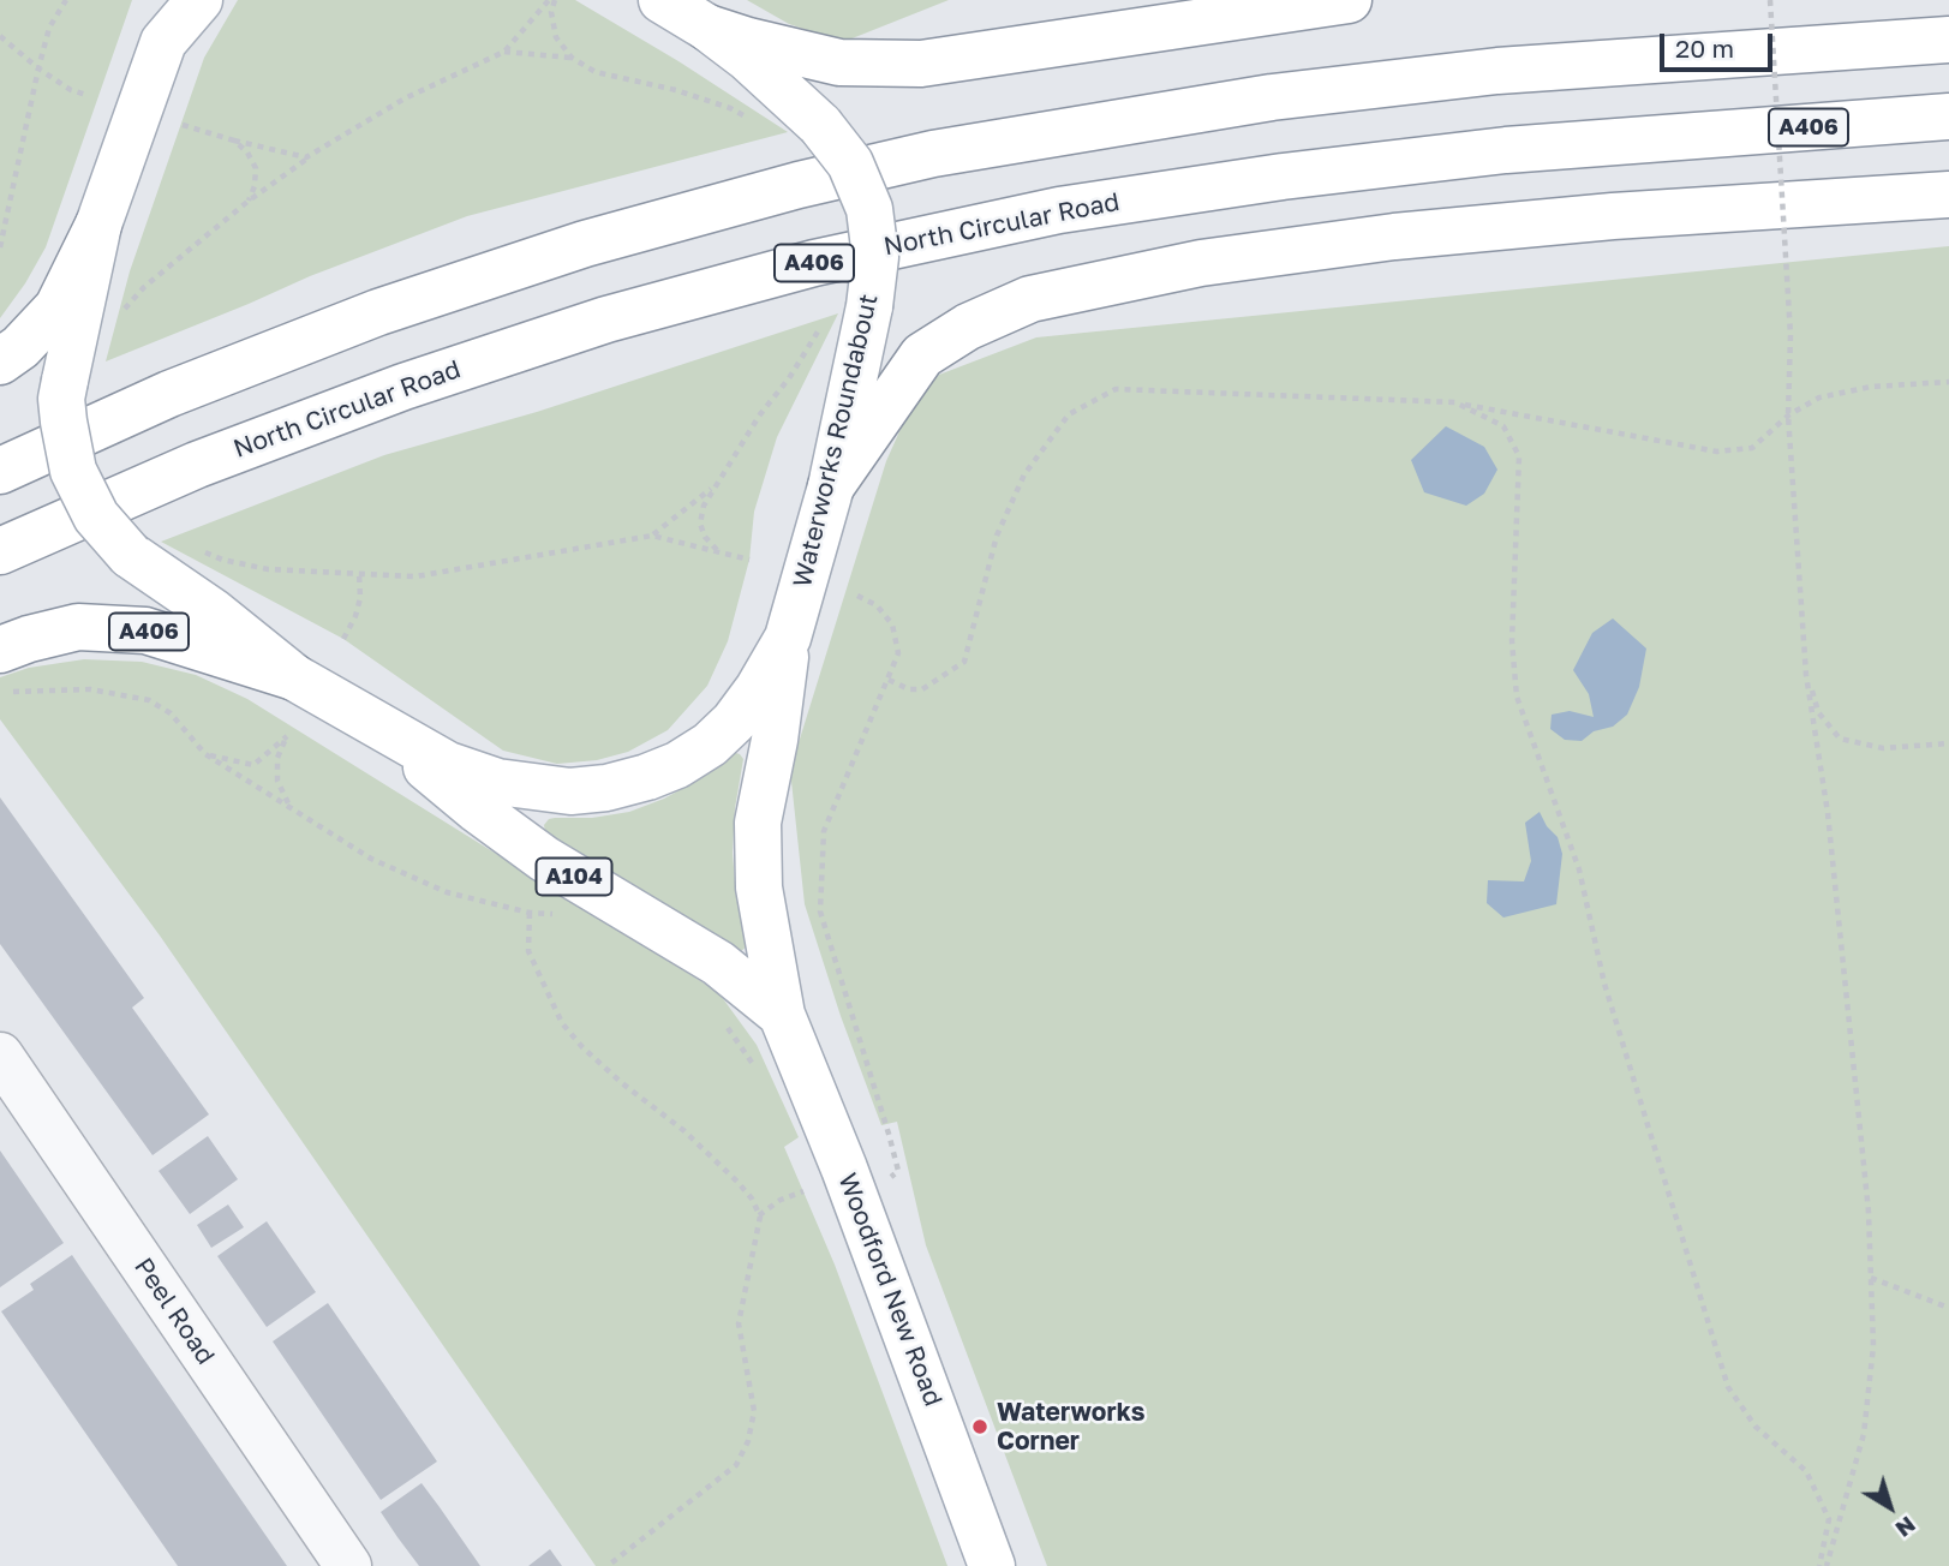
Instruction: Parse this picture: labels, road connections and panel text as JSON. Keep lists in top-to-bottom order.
{
  "streets": {
    "main road": [
      "A406",
      "North Circular Road",
      "Waterworks Roundabout",
      "A104",
      "Woodford New Road"
    ],
    "street": ["Peel Road"]
  },
  "crossings": [
    ["A406", "Waterworks Roundabout"],
    ["Waterworks Roundabout", "Woodford New Road"]
  ],
  "places": ["Waterworks Corner"],
  "scale_bar": "20 m",
  "north": "bottom right"
}
